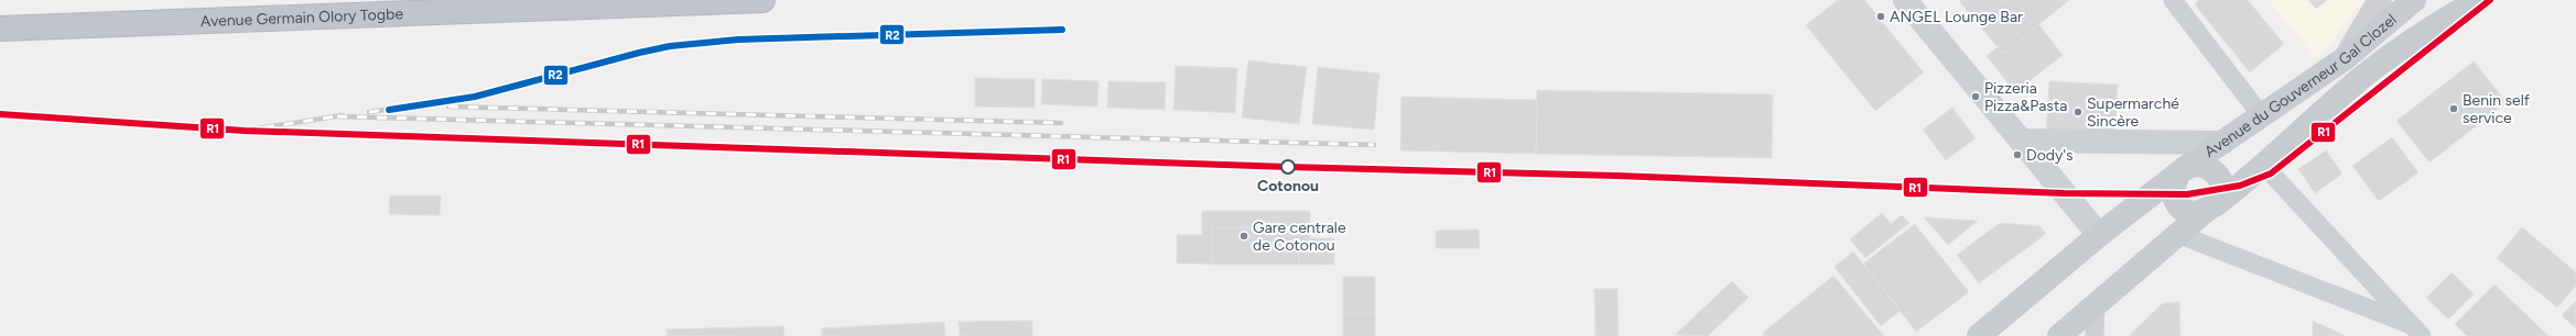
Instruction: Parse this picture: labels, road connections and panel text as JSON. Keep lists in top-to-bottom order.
{
  "streets": {
    "highway": ["Avenue Germain Olory Togbe"],
    "main road": ["Avenue du Gouverneur Gal Clozel"]
  },
  "places": [
    "ANGEL Lounge Bar",
    "Pizzeria Pizza&Pasta",
    "Benin self service",
    "Supermarché Sincère",
    "Dody's",
    "Cotonou",
    "Gare centrale de Cotonou"
  ],
  "lines": ["transit line R1", "transit line R2"]
}
